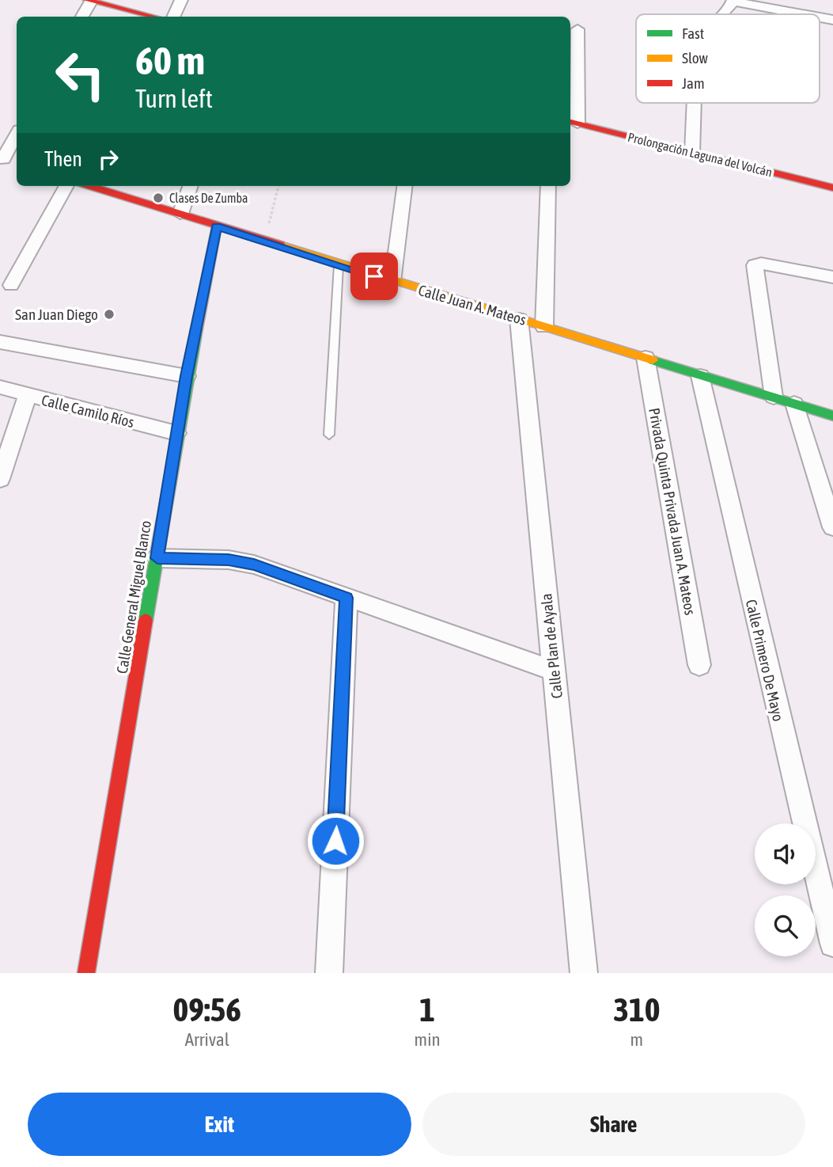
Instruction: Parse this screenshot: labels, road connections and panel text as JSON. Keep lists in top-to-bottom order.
{
  "streets": {
    "street": [
      "Prolongación Laguna del Volcán",
      "Calle Juan A. Mateos",
      "Calle Camilo Ríos",
      "Privada Quinta Privada Juan A. Mateos",
      "Calle General Miguel Blanco",
      "Calle Plan de Ayala",
      "Calle Primero De Mayo"
    ]
  },
  "crossings": [
    ["Calle Juan A. Mateos", "Privada Quinta Privada Juan A. Mateos"],
    ["Calle Juan A. Mateos", "Calle General Miguel Blanco"],
    ["Calle Juan A. Mateos", "Calle Plan de Ayala"],
    ["Calle Juan A. Mateos", "Calle Primero De Mayo"],
    ["Calle Camilo Ríos", "Calle General Miguel Blanco"]
  ],
  "places": ["Clases De Zumba", "San Juan Diego"],
  "legend": ["Fast", "Slow", "Jam"],
  "page": {
    "turn": ["60 m", "Turn left"],
    "then": "Then",
    "eta": [
      "09:56",
      "Arrival",
      "1",
      "min",
      "310",
      "m"
    ],
    "buttons": ["Exit", "Share"]
  }
}
